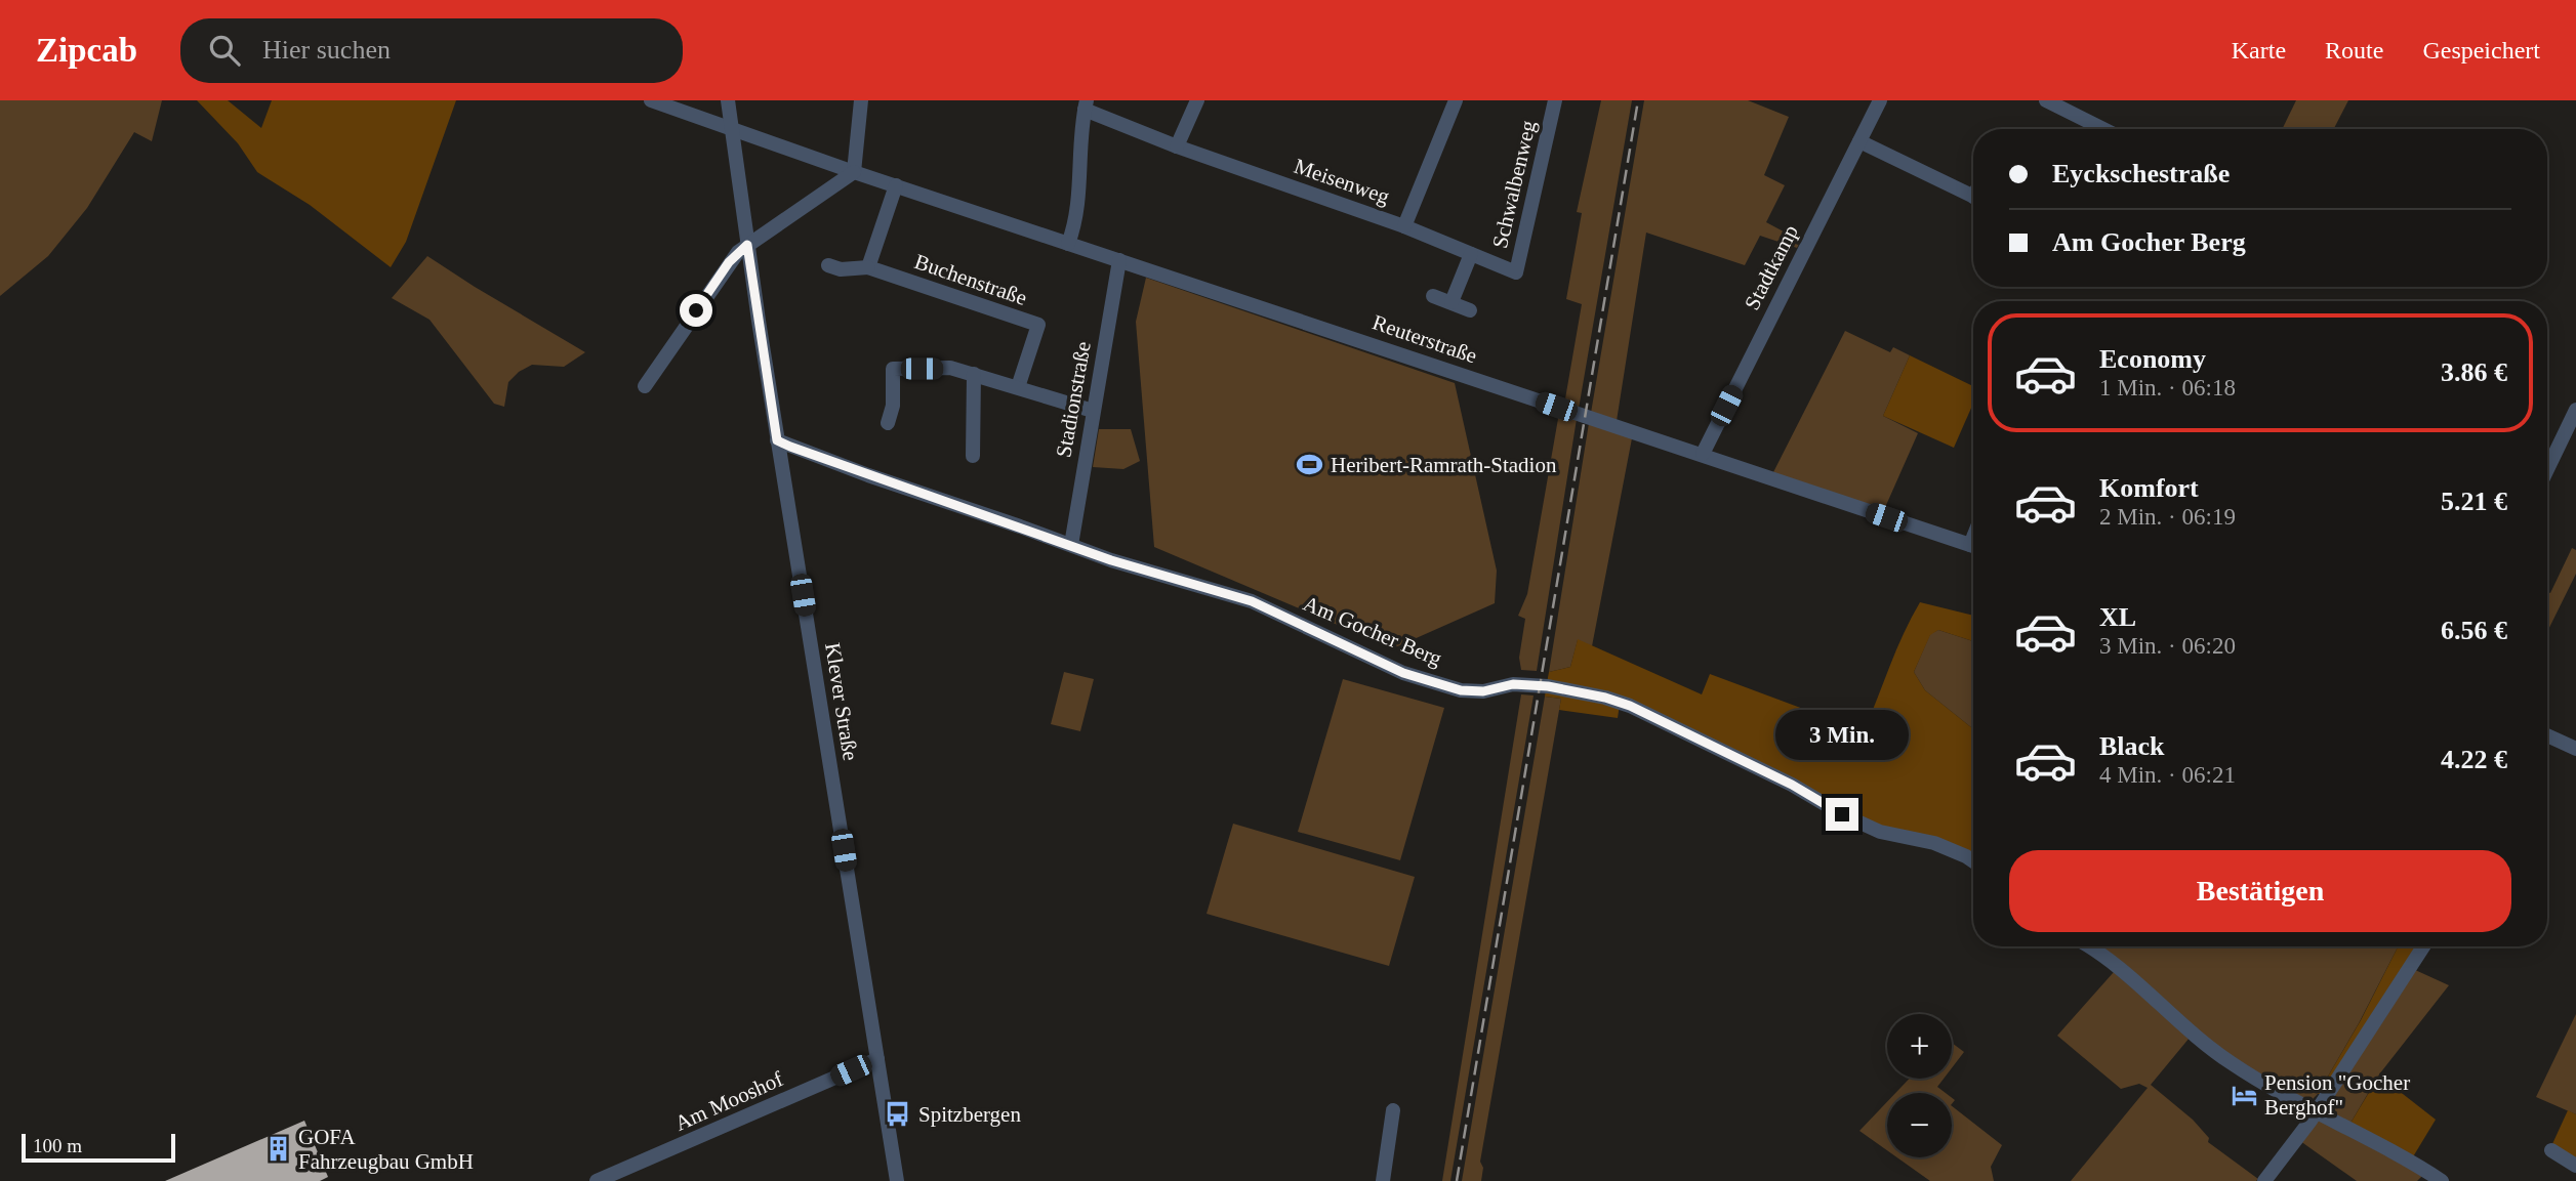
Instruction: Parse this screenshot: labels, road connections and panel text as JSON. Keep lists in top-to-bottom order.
{
  "streets": {
    "street": [
      "Meisenweg",
      "Schwalbenweg",
      "Stadtkamp",
      "Buchenstraße",
      "Reuterstraße",
      "Stadionstraße",
      "Am Gocher Berg",
      "Klever Straße",
      "Am Mooshof"
    ]
  },
  "crossings": [
    ["Meisenweg", "Schwalbenweg"],
    ["Stadtkamp", "Reuterstraße"],
    ["Reuterstraße", "Stadionstraße"],
    ["Reuterstraße", "Klever Straße"],
    ["Stadionstraße", "Am Gocher Berg"],
    ["Am Gocher Berg", "Klever Straße"],
    ["Klever Straße", "Am Mooshof"]
  ],
  "places": {
    "sports": ["Heribert-Ramrath-Stadion"],
    "hotel": ["Pension \"Gocher Berghof\""],
    "bus stop": ["Spitzbergen"],
    "building": ["GOFA Fahrzeugbau GmbH"]
  },
  "scale_bar": "100 m",
  "page": {
    "header": "Zipcab",
    "search": "Hier suchen",
    "nav": ["Karte", "Route", "Gespeichert"],
    "banner": ["Eyckschestraße", "Am Gocher Berg"],
    "list": [
      {
        "name": "Economy",
        "note": "1 Min. · 06:18",
        "value": "3.86 €"
      },
      {
        "name": "Komfort",
        "note": "2 Min. · 06:19",
        "value": "5.21 €"
      },
      {
        "name": "XL",
        "note": "3 Min. · 06:20",
        "value": "6.56 €"
      },
      {
        "name": "Black",
        "note": "4 Min. · 06:21",
        "value": "4.22 €"
      }
    ],
    "bubble": "3 Min.",
    "buttons": "Bestätigen",
    "map_buttons": ["+", "−"],
    "scale": "100 m"
  }
}
